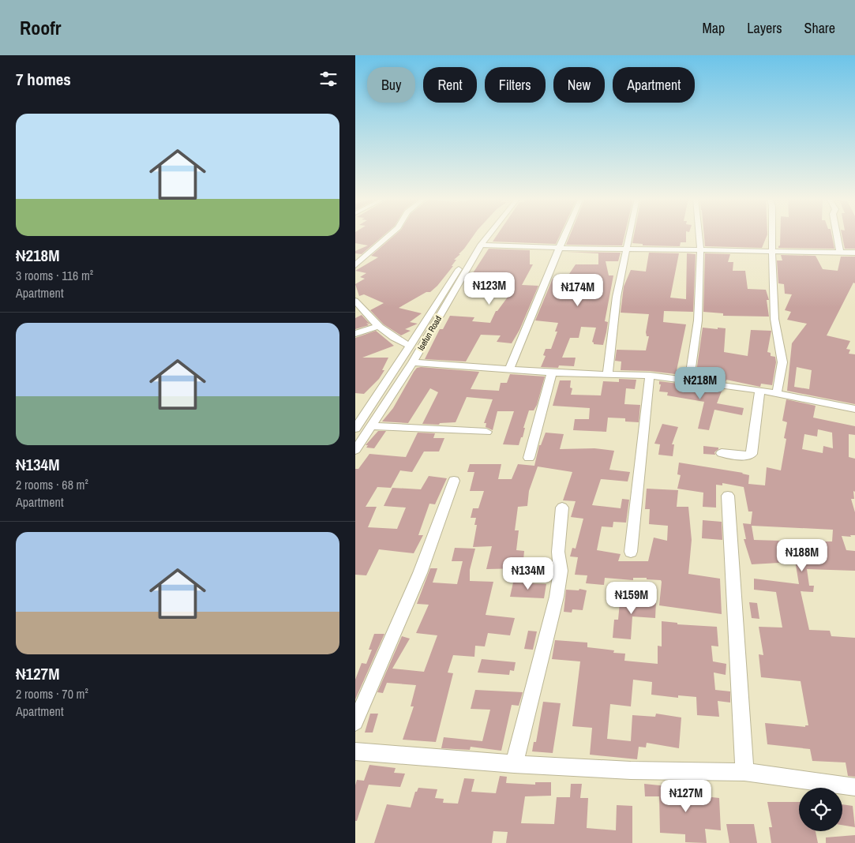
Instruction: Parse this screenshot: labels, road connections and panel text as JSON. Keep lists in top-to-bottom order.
{
  "streets": {
    "street": ["Isefun Road"]
  },
  "page": {
    "header": "Roofr",
    "nav": ["Map", "Layers", "Share"],
    "heading": "7 homes",
    "chip": [
      "Buy",
      "Rent",
      "Filters",
      "New",
      "Apartment"
    ],
    "list": [
      {
        "name": "₦218M",
        "note": "3 rooms · 116 m² · Apartment"
      },
      {
        "name": "₦134M",
        "note": "2 rooms · 68 m² · Apartment"
      },
      {
        "name": "₦127M",
        "note": "2 rooms · 70 m² · Apartment"
      }
    ],
    "price": [
      "₦123M",
      "₦174M",
      "₦218M",
      "₦188M",
      "₦134M",
      "₦159M",
      "₦127M"
    ]
  }
}
